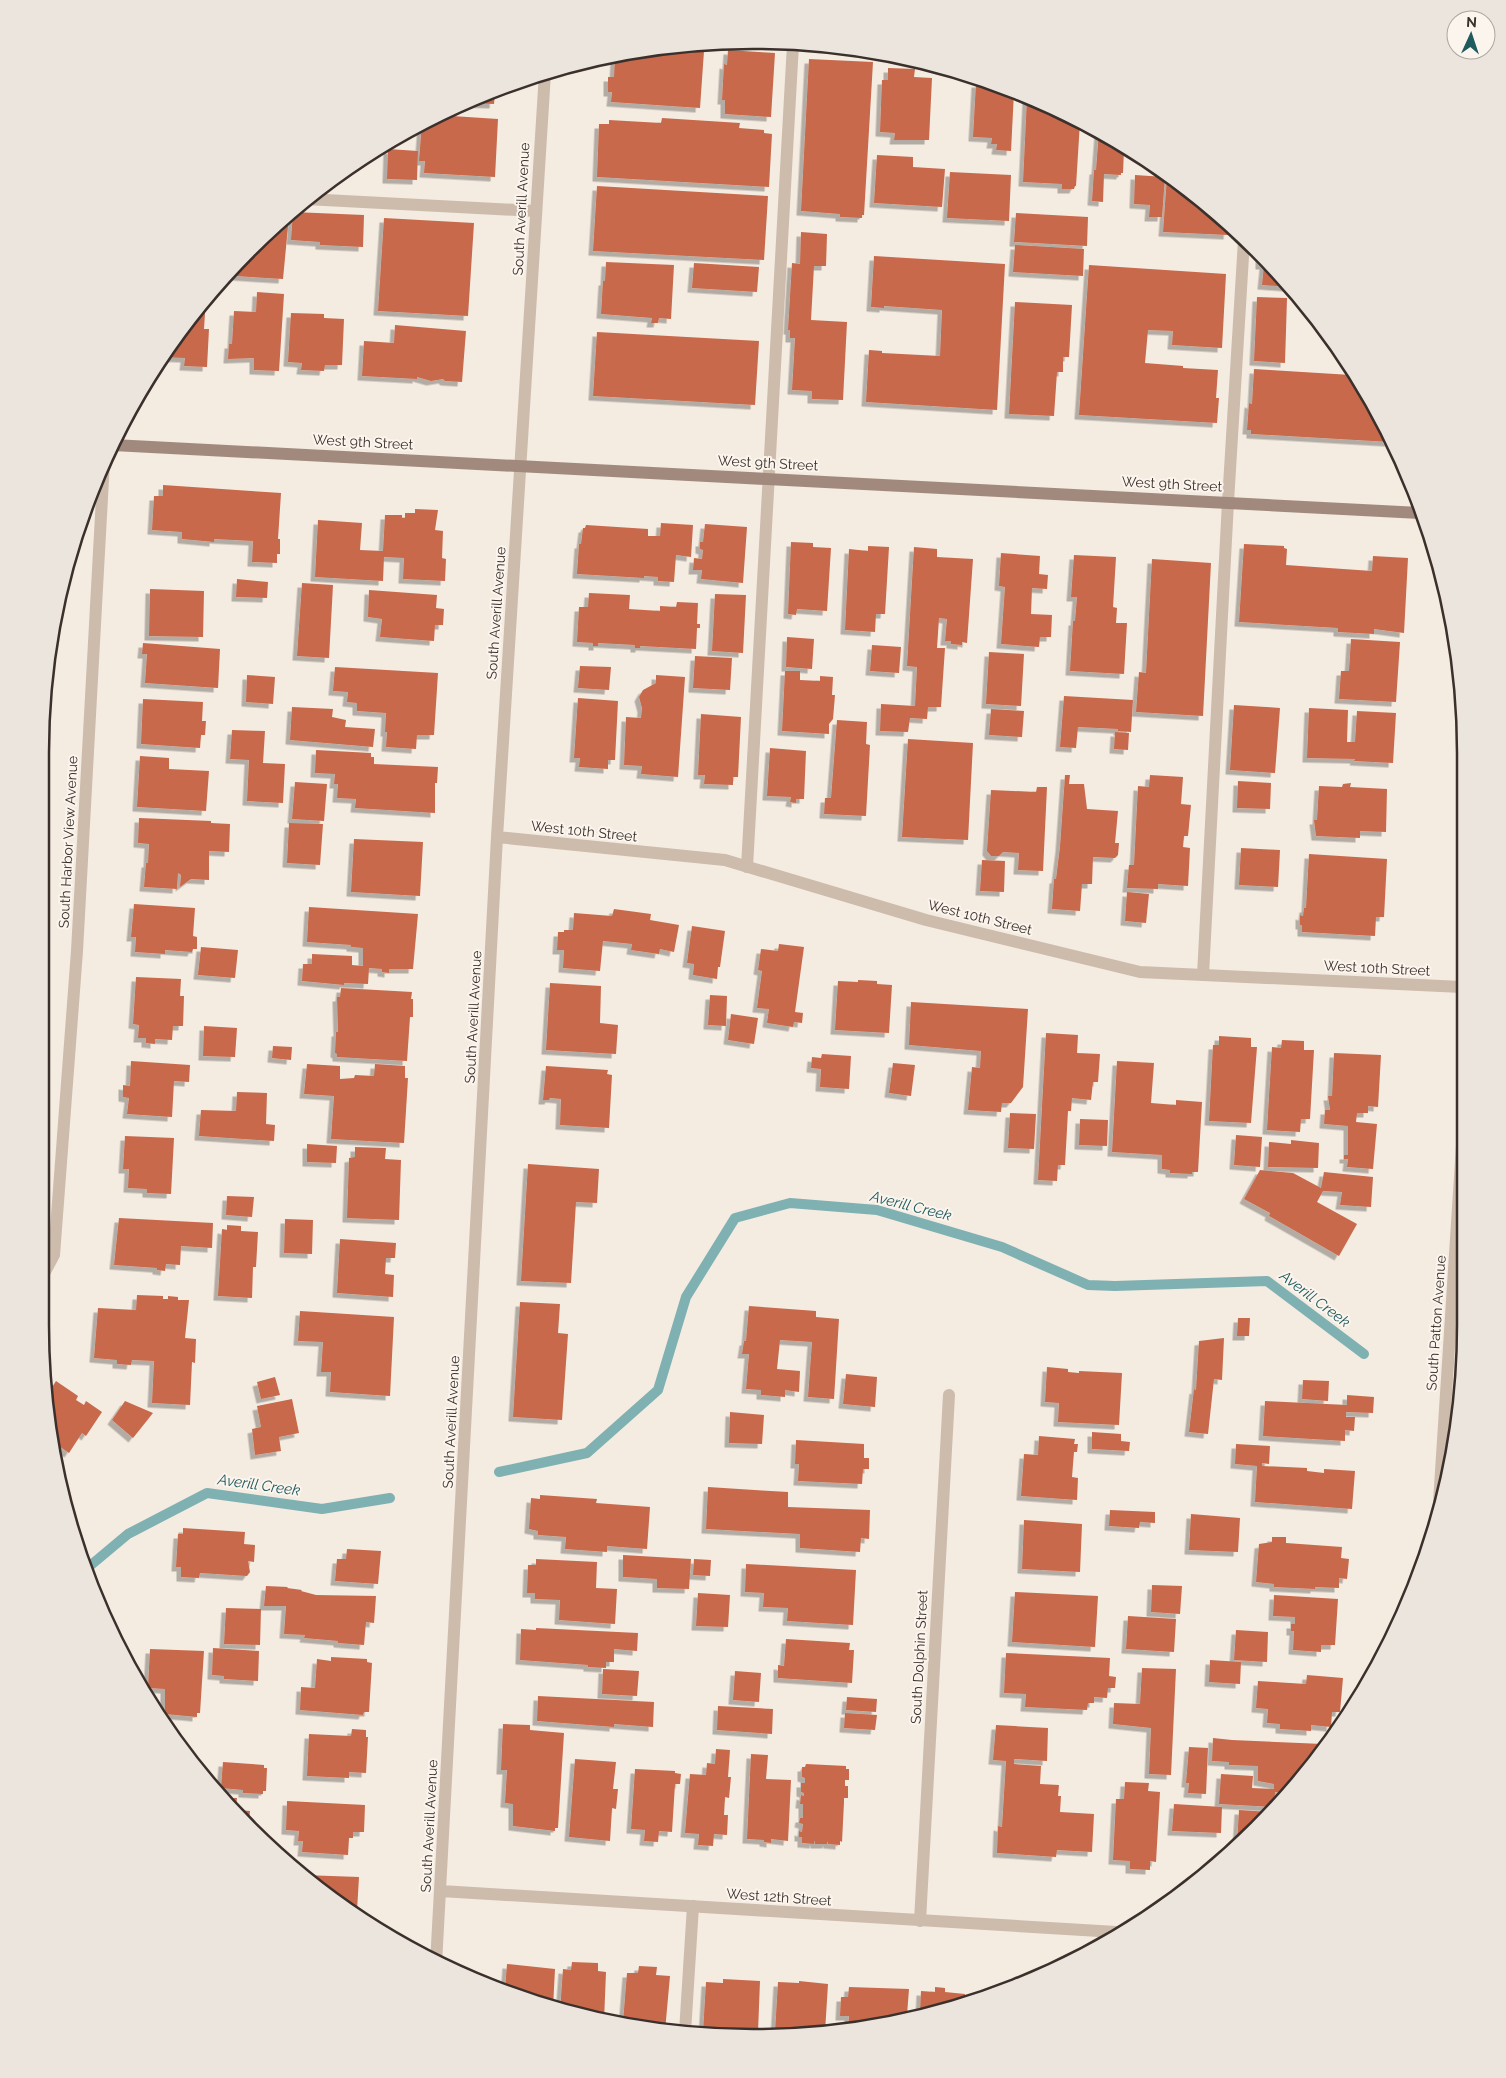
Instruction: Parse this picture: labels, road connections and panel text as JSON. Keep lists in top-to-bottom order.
{
  "streets": {
    "main road": ["West 9th Street"],
    "street": [
      "South Averill Avenue",
      "West 10th Street",
      "South Harbor View Avenue",
      "South Patton Avenue",
      "South Dolphin Street",
      "West 12th Street"
    ]
  },
  "crossings": [
    ["South Averill Avenue", "West 9th Street"],
    ["South Averill Avenue", "West 10th Street"],
    ["South Averill Avenue", "West 12th Street"],
    ["South Dolphin Street", "West 12th Street"]
  ],
  "water": ["Averill Creek"],
  "north": "top"
}
